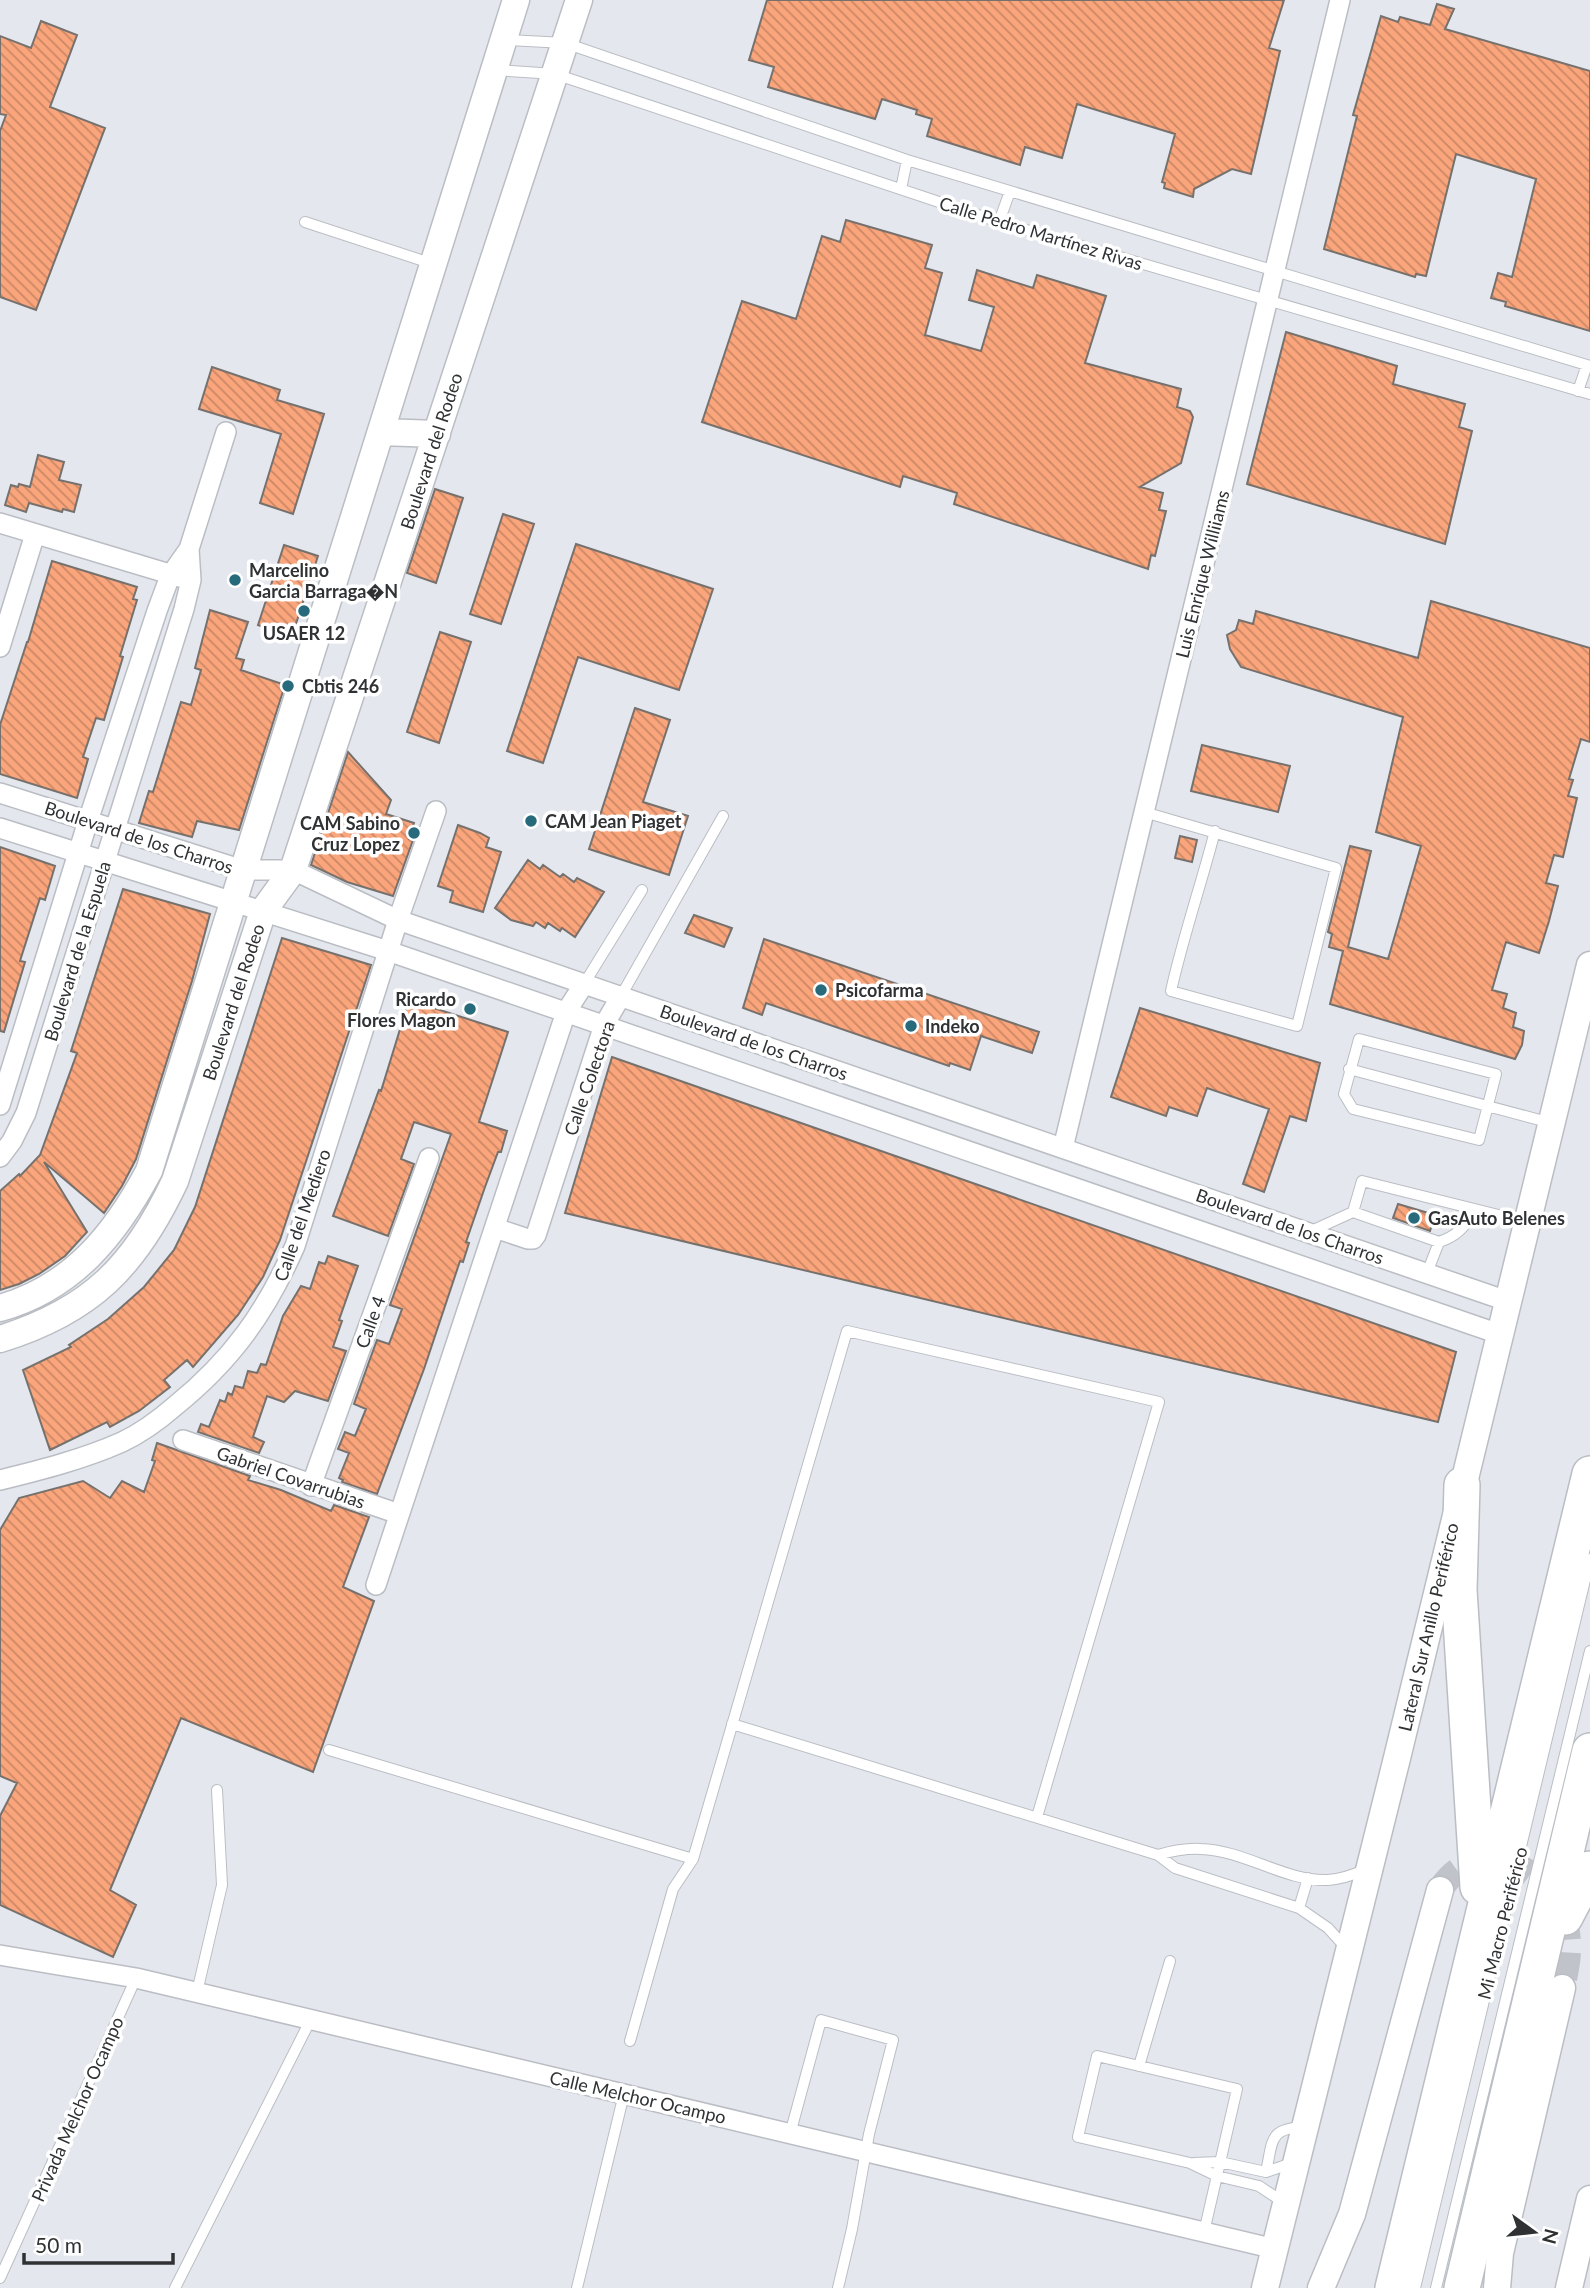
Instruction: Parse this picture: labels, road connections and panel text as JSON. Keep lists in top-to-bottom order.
{
  "streets": {
    "street": [
      "Boulevard del Rodeo",
      "Luis Enrique Williiams",
      "Boulevard de los Charros",
      "Boulevard de la Espuela",
      "Calle Colectora",
      "Calle del Mediero",
      "Calle 4",
      "Gabriel Covarrubias",
      "Lateral Sur Anillo Periférico",
      "Calle Melchor Ocampo"
    ],
    "lane": ["Calle Pedro Martínez Rivas", "Mi Macro Periférico", "Privada Melchor Ocampo"]
  },
  "crossings": [
    ["Calle Pedro Martínez Rivas", "Boulevard del Rodeo"],
    ["Calle Pedro Martínez Rivas", "Luis Enrique Williiams"],
    ["Boulevard del Rodeo", "Boulevard de los Charros"],
    ["Luis Enrique Williiams", "Boulevard de los Charros"],
    ["Boulevard de los Charros", "Boulevard de la Espuela"],
    ["Boulevard de los Charros", "Calle Colectora"],
    ["Boulevard de los Charros", "Calle del Mediero"],
    ["Boulevard de los Charros", "Lateral Sur Anillo Periférico"],
    ["Calle 4", "Gabriel Covarrubias"],
    ["Lateral Sur Anillo Periférico", "Calle Melchor Ocampo"],
    ["Calle Melchor Ocampo", "Privada Melchor Ocampo"]
  ],
  "places": [
    "Marcelino Garcia Barraga�N",
    "USAER 12",
    "Cbtis 246",
    "CAM Jean Piaget",
    "CAM Sabino Cruz Lopez",
    "Psicofarma",
    "Ricardo Flores Magon",
    "Indeko",
    "GasAuto Belenes"
  ],
  "scale_bar": "50 m",
  "north": "right"
}
